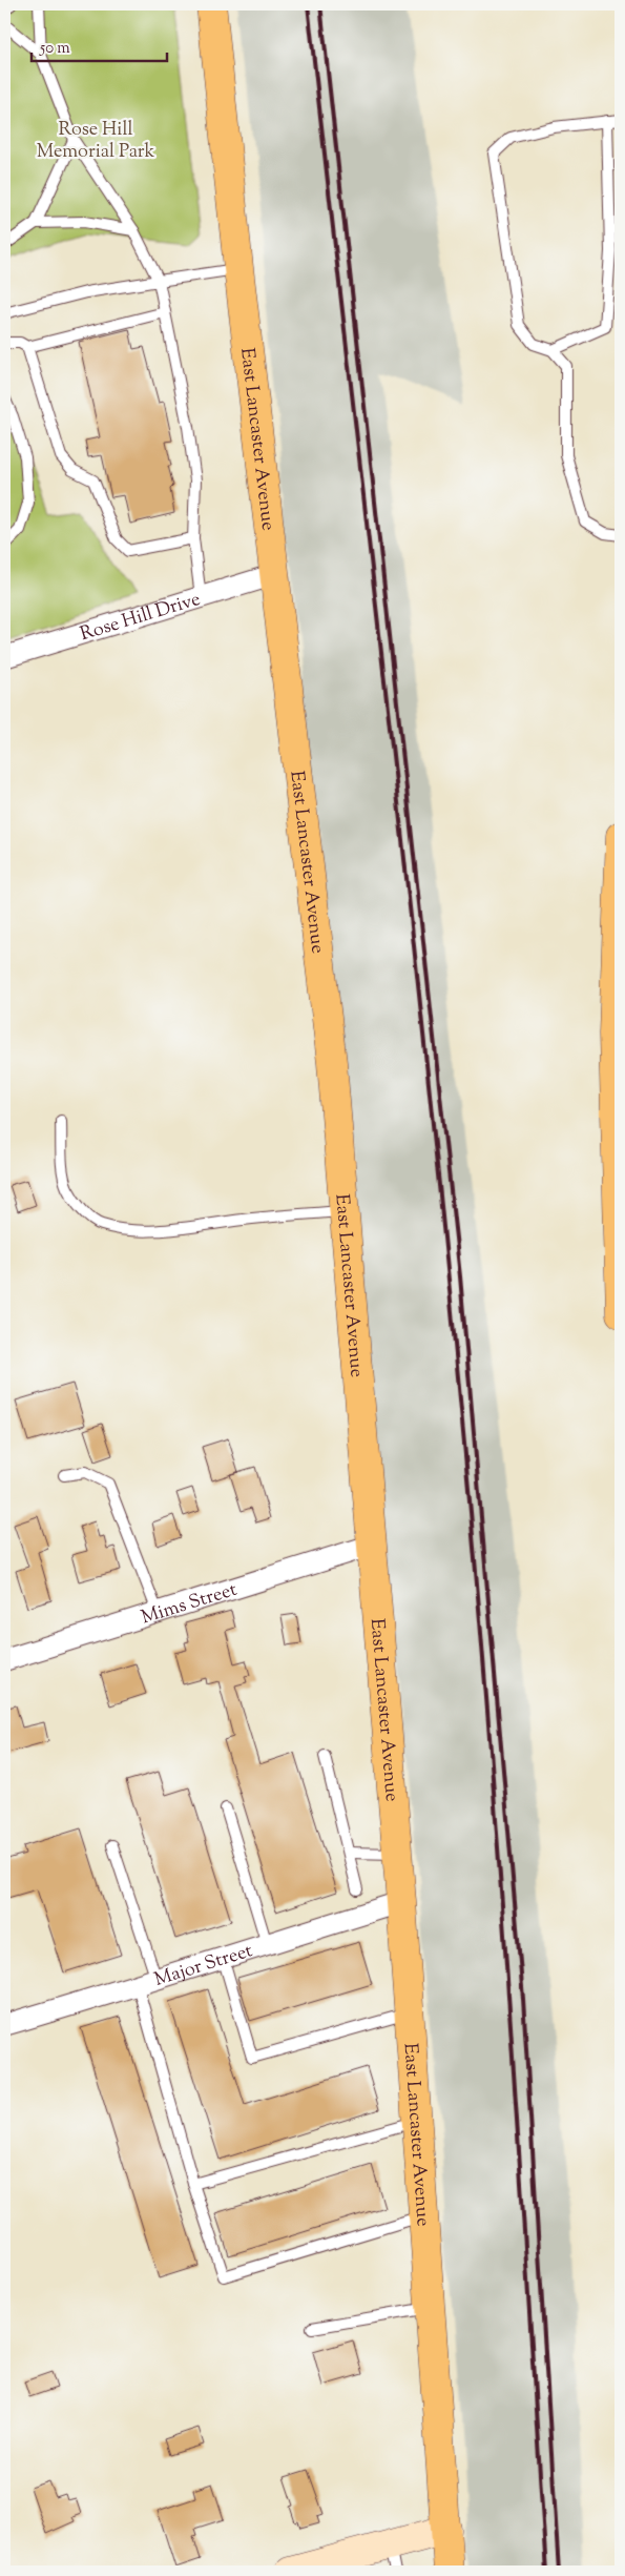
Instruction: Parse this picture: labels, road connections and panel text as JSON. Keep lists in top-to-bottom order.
{
  "streets": {
    "main road": ["East Lancaster Avenue"],
    "street": ["Rose Hill Drive", "Mims Street", "Major Street"]
  },
  "crossings": [
    ["East Lancaster Avenue", "Rose Hill Drive"],
    ["East Lancaster Avenue", "Mims Street"],
    ["East Lancaster Avenue", "Major Street"]
  ],
  "parks": ["Rose Hill Memorial Park"],
  "scale_bar": "50 m"
}
